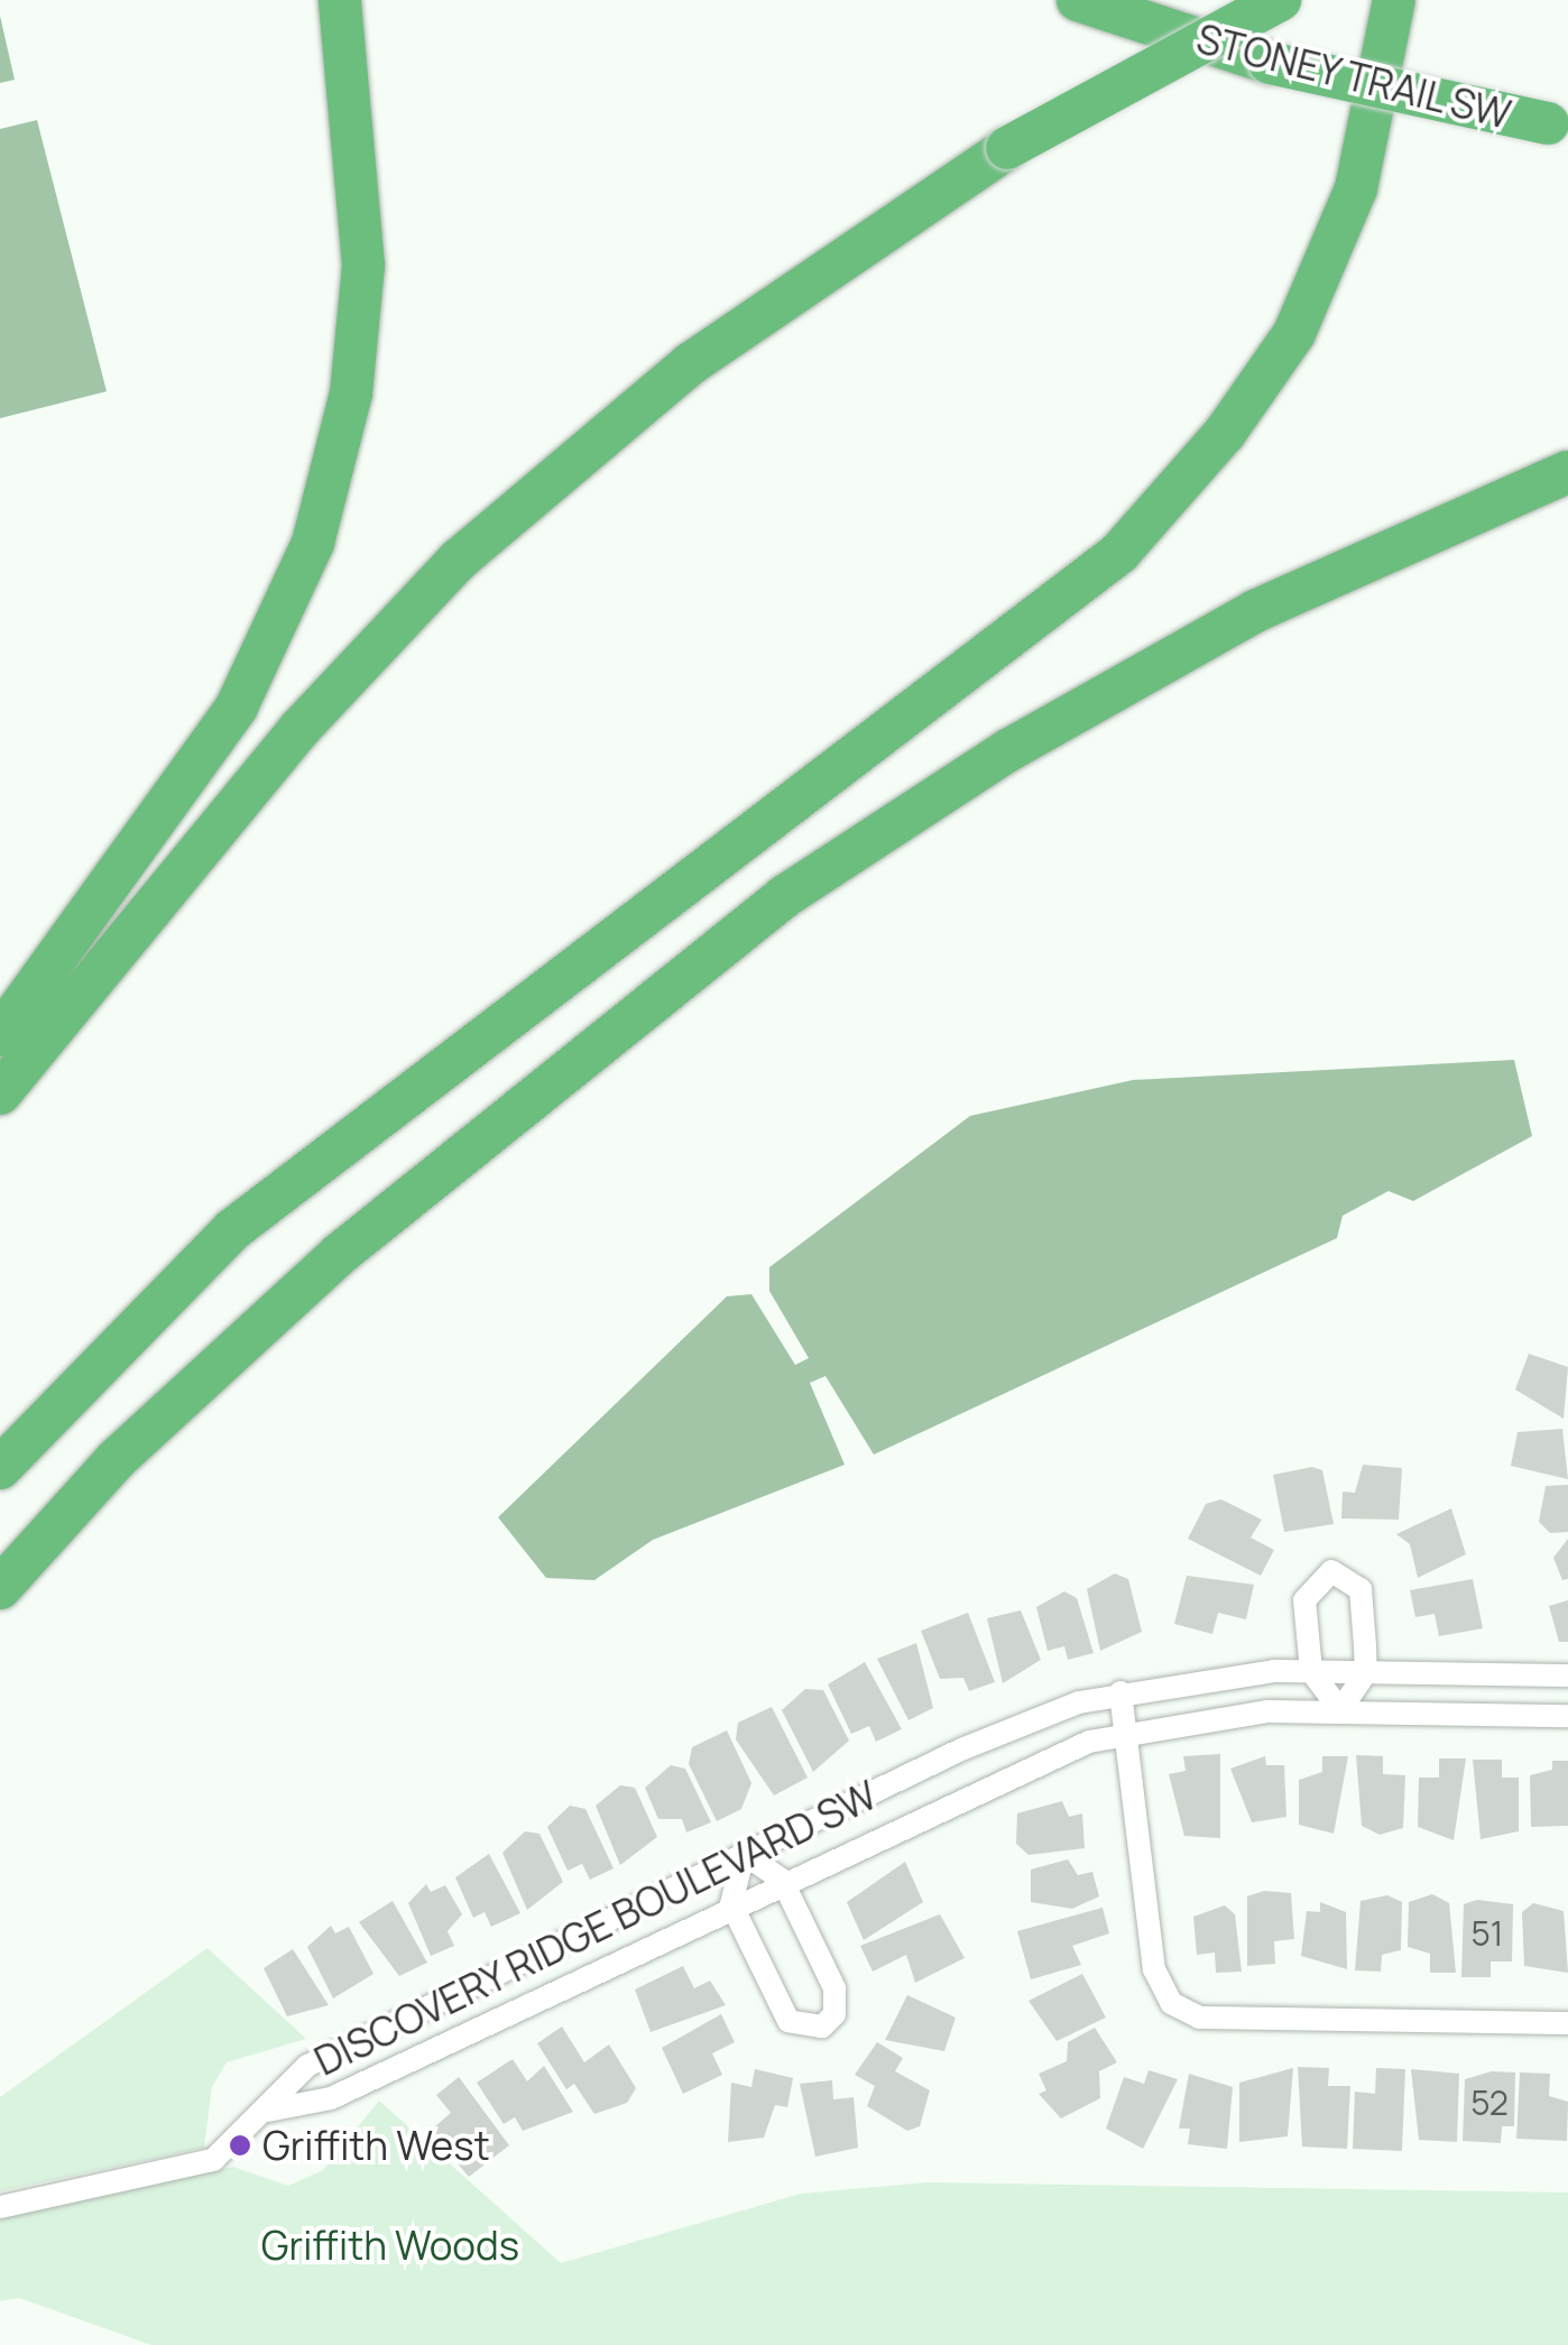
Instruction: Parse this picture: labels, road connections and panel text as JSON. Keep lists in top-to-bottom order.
{
  "streets": {
    "highway": ["STONEY TRAIL SW"],
    "street": ["DISCOVERY RIDGE BOULEVARD SW"]
  },
  "parks": ["Griffith Woods"],
  "places": ["Griffith West"],
  "house_numbers": ["51", "52"]
}
